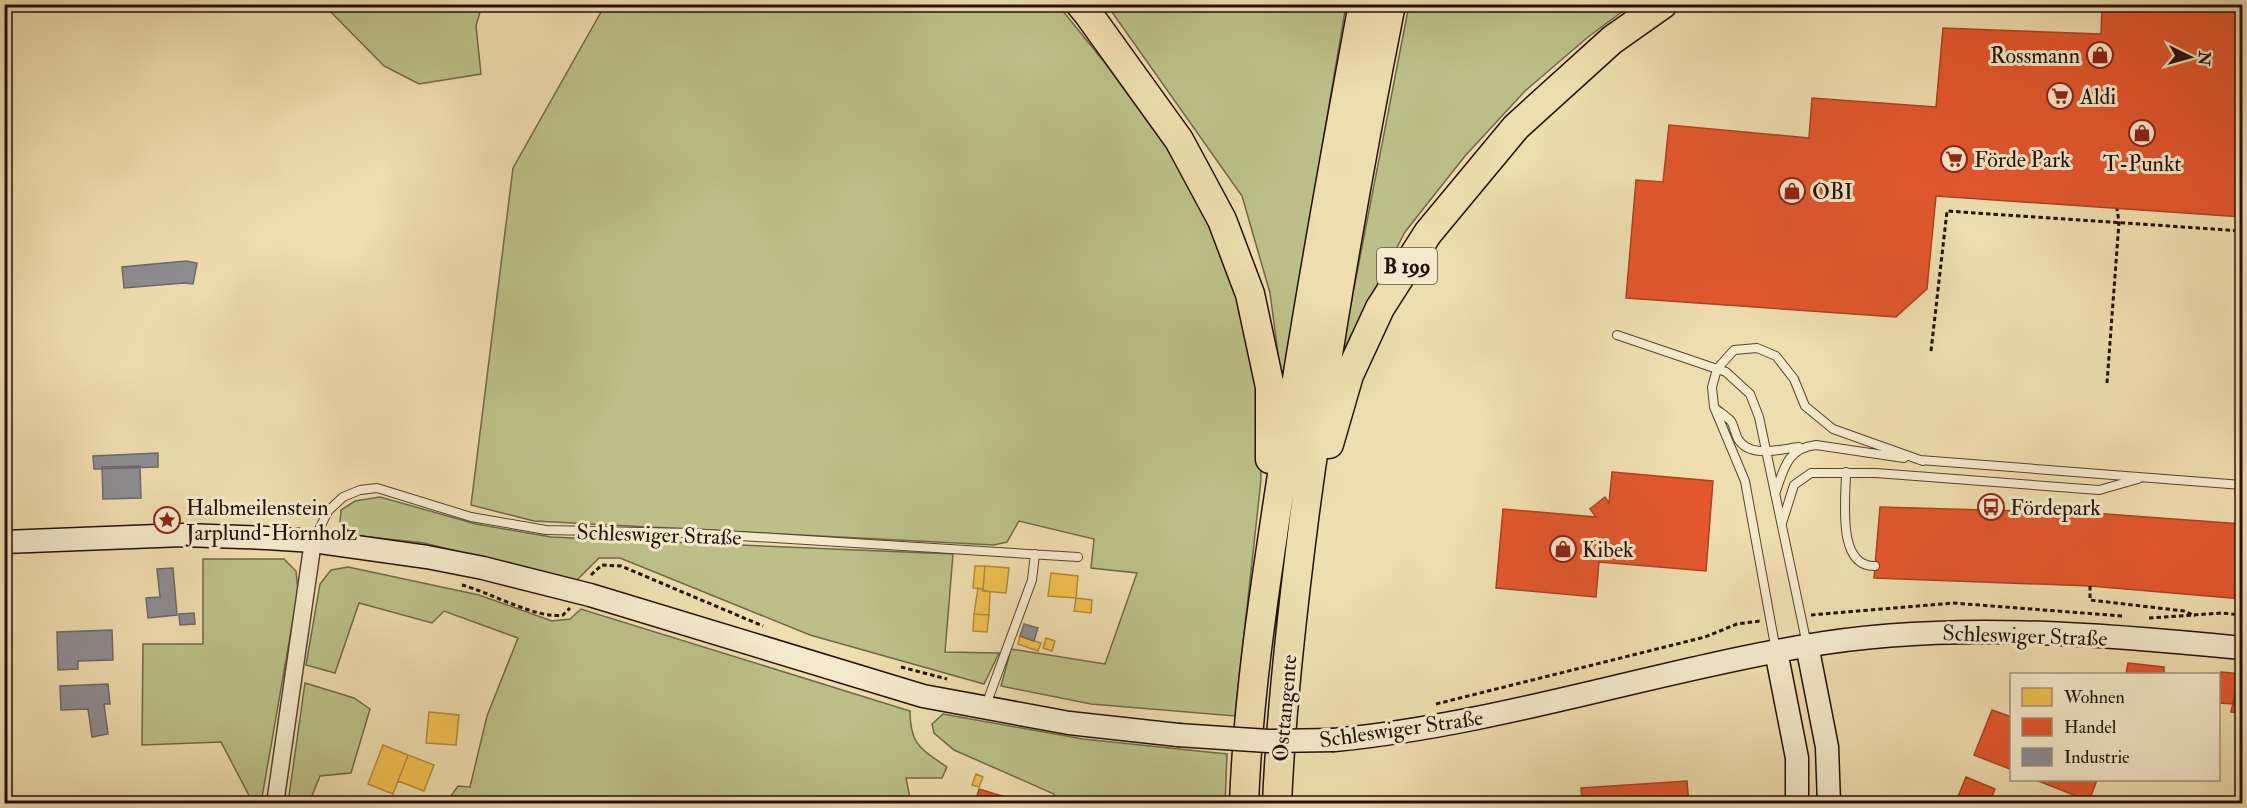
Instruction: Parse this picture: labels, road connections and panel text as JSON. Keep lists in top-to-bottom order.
{
  "streets": {
    "highway": ["B 199", "Osttangente"],
    "main road": ["Schleswiger Straße"]
  },
  "crossings": [
    ["B 199", "Osttangente"]
  ],
  "places": {
    "shop": [
      "Rossmann",
      "T-Punkt",
      "OBI",
      "Kibek"
    ],
    "supermarket": ["Aldi", "Förde Park"],
    "bus stop": ["Fördepark"],
    "place": ["Halbmeilenstein Jarplund-Hornholz"]
  },
  "legend": ["Wohnen", "Handel", "Industrie"],
  "north": "right"
}
